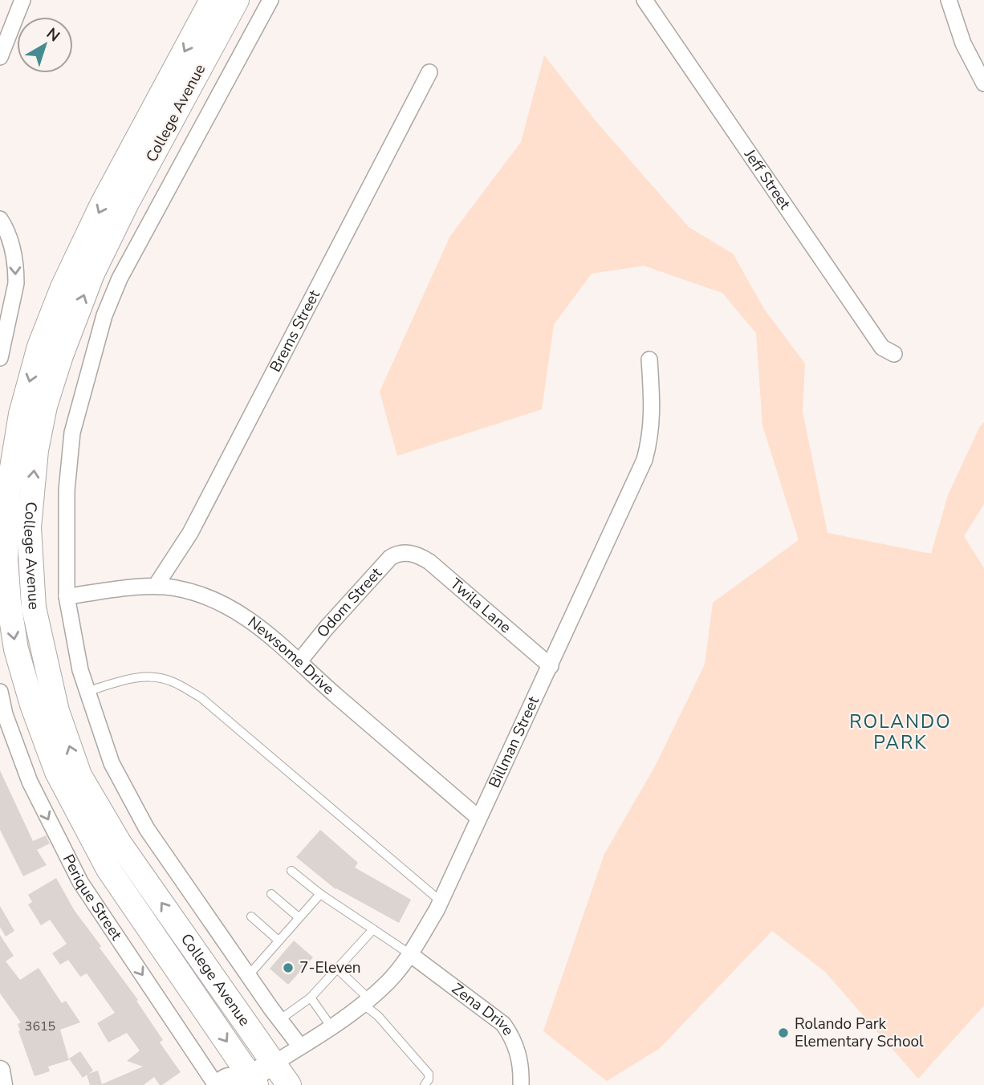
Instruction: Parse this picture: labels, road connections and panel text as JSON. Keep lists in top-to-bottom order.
{
  "streets": {
    "main road": ["College Avenue"],
    "street": [
      "Jeff Street",
      "Brems Street",
      "Odom Street",
      "Twila Lane",
      "Newsome Drive",
      "Billman Street",
      "Perique Street",
      "Zena Drive"
    ]
  },
  "crossings": [
    ["College Avenue", "Billman Street"],
    ["Brems Street", "Newsome Drive"],
    ["Odom Street", "Twila Lane"],
    ["Odom Street", "Newsome Drive"],
    ["Twila Lane", "Billman Street"],
    ["Newsome Drive", "Billman Street"],
    ["Billman Street", "Zena Drive"]
  ],
  "districts": ["ROLANDO PARK"],
  "places": ["7-Eleven", "Rolando Park Elementary School"],
  "house_numbers": ["3615"],
  "north": "top right"
}
